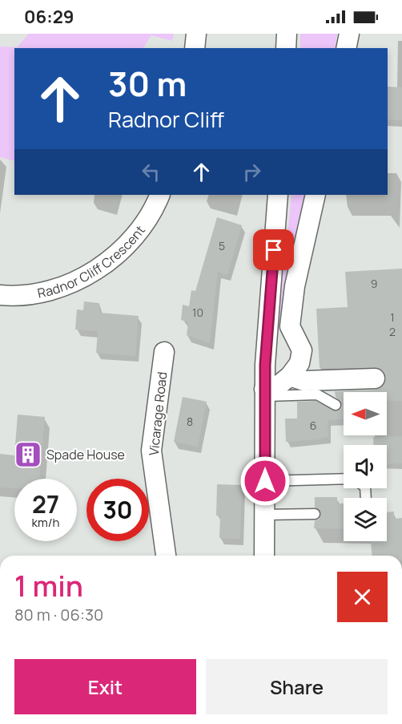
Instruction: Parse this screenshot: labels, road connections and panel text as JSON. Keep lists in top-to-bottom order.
{
  "streets": {
    "street": ["Radnor Cliff Crescent", "Vicarage Road"]
  },
  "places": {
    "building": ["Spade House"]
  },
  "house_numbers": [
    "5",
    "9",
    "10",
    "1",
    "2",
    "8",
    "6"
  ],
  "north": "left",
  "page": {
    "status": "06:29",
    "turn": ["30 m", "Radnor Cliff"],
    "speed": "27 km/h",
    "limit": "30",
    "heading": ["1 min", "80 m · 06:30"],
    "buttons": ["Exit", "Share"]
  }
}
